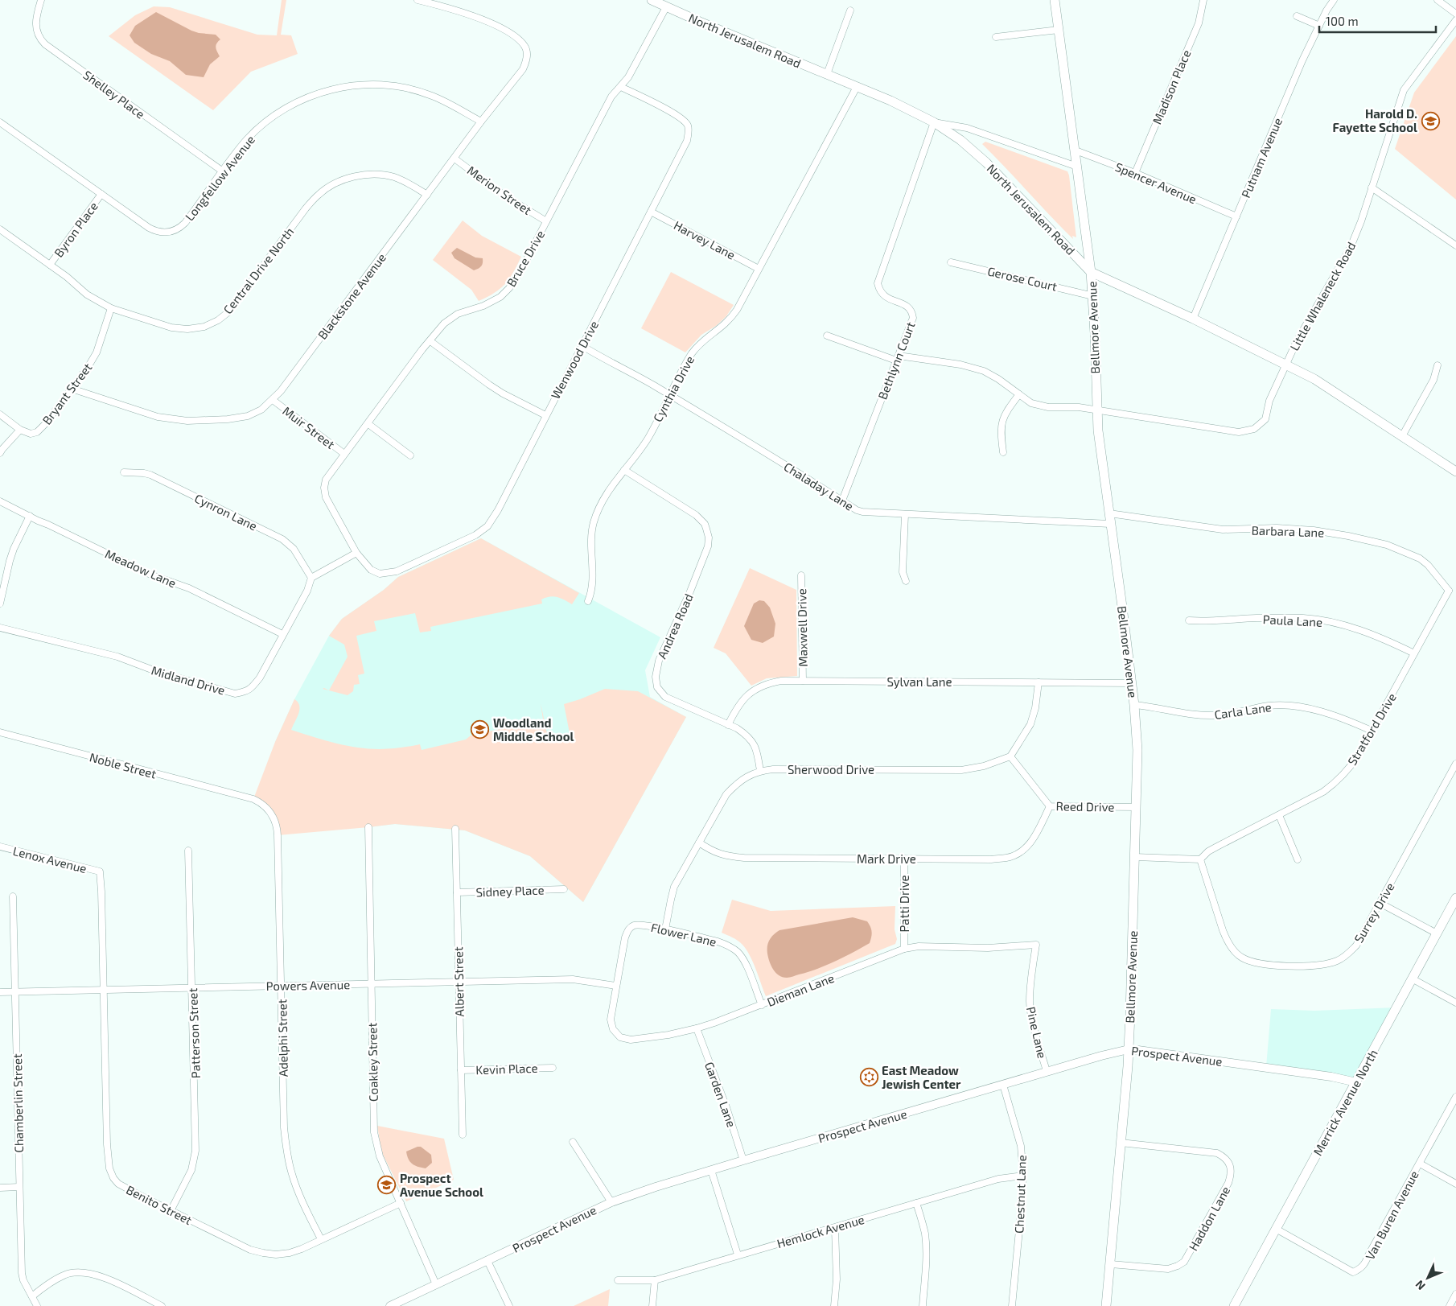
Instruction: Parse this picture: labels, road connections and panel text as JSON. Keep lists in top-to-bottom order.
{
  "streets": {
    "main road": ["North Jerusalem Road", "Bellmore Avenue", "Merrick Avenue North"],
    "street": [
      "Madison Place",
      "Shelley Place",
      "Putnam Avenue",
      "Longfellow Avenue",
      "Spencer Avenue",
      "Merion Street",
      "Byron Place",
      "Harvey Lane",
      "Bruce Drive",
      "Central Drive North",
      "Gerose Court",
      "Blackstone Avenue",
      "Little Whaleneck Road",
      "Wenwood Drive",
      "Bethlynn Court",
      "Cynthia Drive",
      "Bryant Street",
      "Muir Street",
      "Chaladay Lane",
      "Cynron Lane",
      "Barbara Lane",
      "Meadow Lane",
      "Paula Lane",
      "Andrea Road",
      "Maxwell Drive",
      "Midland Drive",
      "Sylvan Lane",
      "Carla Lane",
      "Stratford Drive",
      "Noble Street",
      "Sherwood Drive",
      "Reed Drive",
      "Mark Drive",
      "Lenox Avenue",
      "Sidney Place",
      "Patti Drive",
      "Surrey Drive",
      "Flower Lane",
      "Albert Street",
      "Powers Avenue",
      "Dieman Lane",
      "Pine Lane",
      "Patterson Street",
      "Adelphi Street",
      "Prospect Avenue",
      "Coakley Street",
      "Kevin Place",
      "Garden Lane",
      "Chamberlin Street",
      "Chestnut Lane",
      "Benito Street",
      "Van Buren Avenue",
      "Haddon Lane",
      "Hemlock Avenue"
    ]
  },
  "crossings": [
    ["North Jerusalem Road", "Putnam Avenue"],
    ["North Jerusalem Road", "Bruce Drive"],
    ["North Jerusalem Road", "Little Whaleneck Road"],
    ["North Jerusalem Road", "Bellmore Avenue"],
    ["North Jerusalem Road", "Bethlynn Court"],
    ["North Jerusalem Road", "Cynthia Drive"],
    ["Madison Place", "Spencer Avenue"],
    ["Shelley Place", "Longfellow Avenue"],
    ["Putnam Avenue", "Spencer Avenue"],
    ["Longfellow Avenue", "Byron Place"],
    ["Longfellow Avenue", "Blackstone Avenue"],
    ["Spencer Avenue", "Bellmore Avenue"],
    ["Merion Street", "Bruce Drive"],
    ["Merion Street", "Blackstone Avenue"],
    ["Byron Place", "Central Drive North"],
    ["Harvey Lane", "Wenwood Drive"],
    ["Harvey Lane", "Cynthia Drive"],
    ["Bruce Drive", "Wenwood Drive"],
    ["Bruce Drive", "Muir Street"],
    ["Central Drive North", "Blackstone Avenue"],
    ["Central Drive North", "Bryant Street"],
    ["Gerose Court", "Bellmore Avenue"],
    ["Blackstone Avenue", "Bryant Street"],
    ["Blackstone Avenue", "Muir Street"],
    ["Little Whaleneck Road", "Bellmore Avenue"],
    ["Little Whaleneck Road", "Bethlynn Court"],
    ["Bellmore Avenue", "Chaladay Lane"],
    ["Bellmore Avenue", "Barbara Lane"],
    ["Bellmore Avenue", "Sylvan Lane"],
    ["Bellmore Avenue", "Carla Lane"],
    ["Bellmore Avenue", "Reed Drive"],
    ["Bellmore Avenue", "Prospect Avenue"],
    ["Bellmore Avenue", "Haddon Lane"],
    ["Wenwood Drive", "Chaladay Lane"],
    ["Bethlynn Court", "Chaladay Lane"],
    ["Cynthia Drive", "Chaladay Lane"],
    ["Cynthia Drive", "Andrea Road"],
    ["Cynron Lane", "Midland Drive"],
    ["Barbara Lane", "Stratford Drive"],
    ["Meadow Lane", "Midland Drive"],
    ["Paula Lane", "Stratford Drive"],
    ["Andrea Road", "Sylvan Lane"],
    ["Andrea Road", "Sherwood Drive"],
    ["Maxwell Drive", "Sylvan Lane"],
    ["Carla Lane", "Stratford Drive"],
    ["Stratford Drive", "Surrey Drive"],
    ["Noble Street", "Adelphi Street"],
    ["Sherwood Drive", "Reed Drive"],
    ["Sherwood Drive", "Mark Drive"],
    ["Sherwood Drive", "Flower Lane"],
    ["Reed Drive", "Mark Drive"],
    ["Mark Drive", "Patti Drive"],
    ["Lenox Avenue", "Benito Street"],
    ["Sidney Place", "Albert Street"],
    ["Patti Drive", "Dieman Lane"],
    ["Flower Lane", "Powers Avenue"],
    ["Flower Lane", "Dieman Lane"],
    ["Albert Street", "Powers Avenue"],
    ["Albert Street", "Kevin Place"],
    ["Powers Avenue", "Dieman Lane"],
    ["Powers Avenue", "Patterson Street"],
    ["Powers Avenue", "Adelphi Street"],
    ["Powers Avenue", "Coakley Street"],
    ["Powers Avenue", "Chamberlin Street"],
    ["Powers Avenue", "Benito Street"],
    ["Dieman Lane", "Pine Lane"],
    ["Dieman Lane", "Garden Lane"],
    ["Pine Lane", "Prospect Avenue"],
    ["Patterson Street", "Benito Street"],
    ["Adelphi Street", "Benito Street"],
    ["Prospect Avenue", "Coakley Street"],
    ["Prospect Avenue", "Garden Lane"],
    ["Prospect Avenue", "Merrick Avenue North"],
    ["Prospect Avenue", "Chestnut Lane"],
    ["Coakley Street", "Benito Street"],
    ["Merrick Avenue North", "Van Buren Avenue"],
    ["Chestnut Lane", "Hemlock Avenue"]
  ],
  "places": {
    "school or university": ["Harold D. Fayette School", "Woodland Middle School", "Prospect Avenue School"],
    "synagogue": ["East Meadow Jewish Center"]
  },
  "scale_bar": "100 m",
  "north": "bottom left"
}
